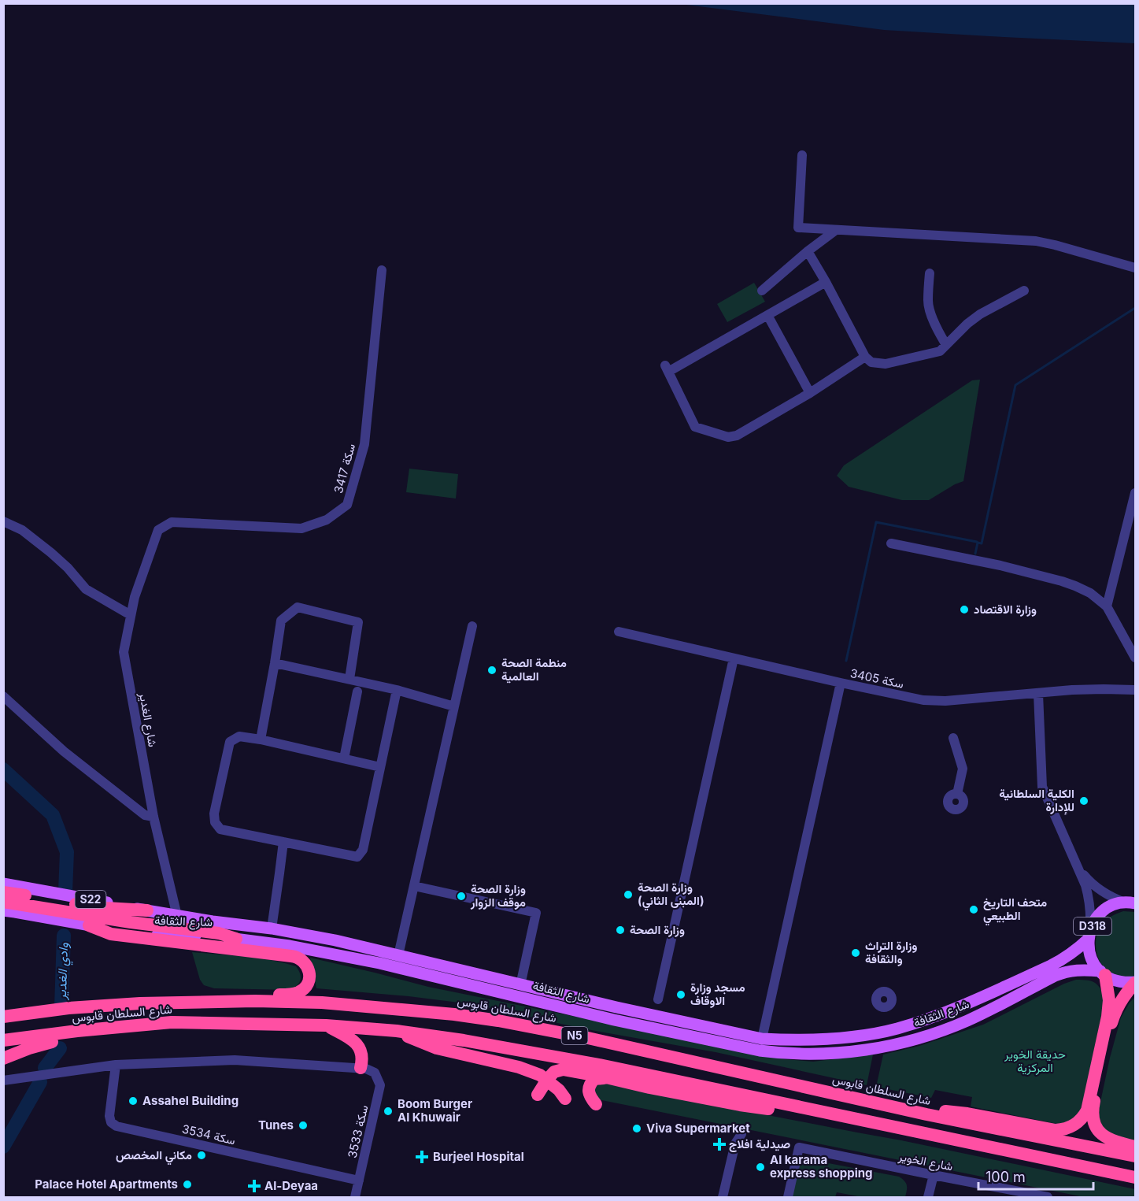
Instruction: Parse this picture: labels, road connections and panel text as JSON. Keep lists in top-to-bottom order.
{
  "streets": {
    "highway": ["شارع السلطان قابوس", "N5"],
    "main road": ["S22", "شارع الثقافة", "D318"],
    "street": [
      "سكة 3417",
      "سكة 3405",
      "شارع الغدير",
      "سكة 3533",
      "سكة 3534",
      "شارع الخوير"
    ]
  },
  "crossings": [
    ["سكة 3417", "شارع الغدير"],
    ["شارع الغدير", "S22"],
    ["شارع الغدير", "شارع الثقافة"],
    ["S22", "شارع الثقافة"],
    ["شارع الثقافة", "D318"],
    ["سكة 3533", "سكة 3534"]
  ],
  "water": ["وادي الغدير"],
  "parks": ["حديقة الخوير المركزية"],
  "places": {
    "other": [
      "وزارة الاقتصاد",
      "منطمة الصحة العالمية",
      "الكلية السلطانية للإدارة",
      "وزارة الصحة (المبنى الثاني)",
      "وزارة الصحة موقف الزوار",
      "متحف التاريخ الطبيعي",
      "وزارة الصحة",
      "وزارة التراث والثقافة",
      "مسجد وزارة الاوقاف",
      "Assahel Building",
      "Boom Burger Al Khuwair",
      "Tunes",
      "Viva Supermarket",
      "مكاني المخصص",
      "Al karama express shopping",
      "Palace Hotel Apartments"
    ],
    "health": ["صيدلية افلاج", "Burjeel Hospital", "Al-Deyaa"]
  },
  "scale_bar": "100 m"
}
